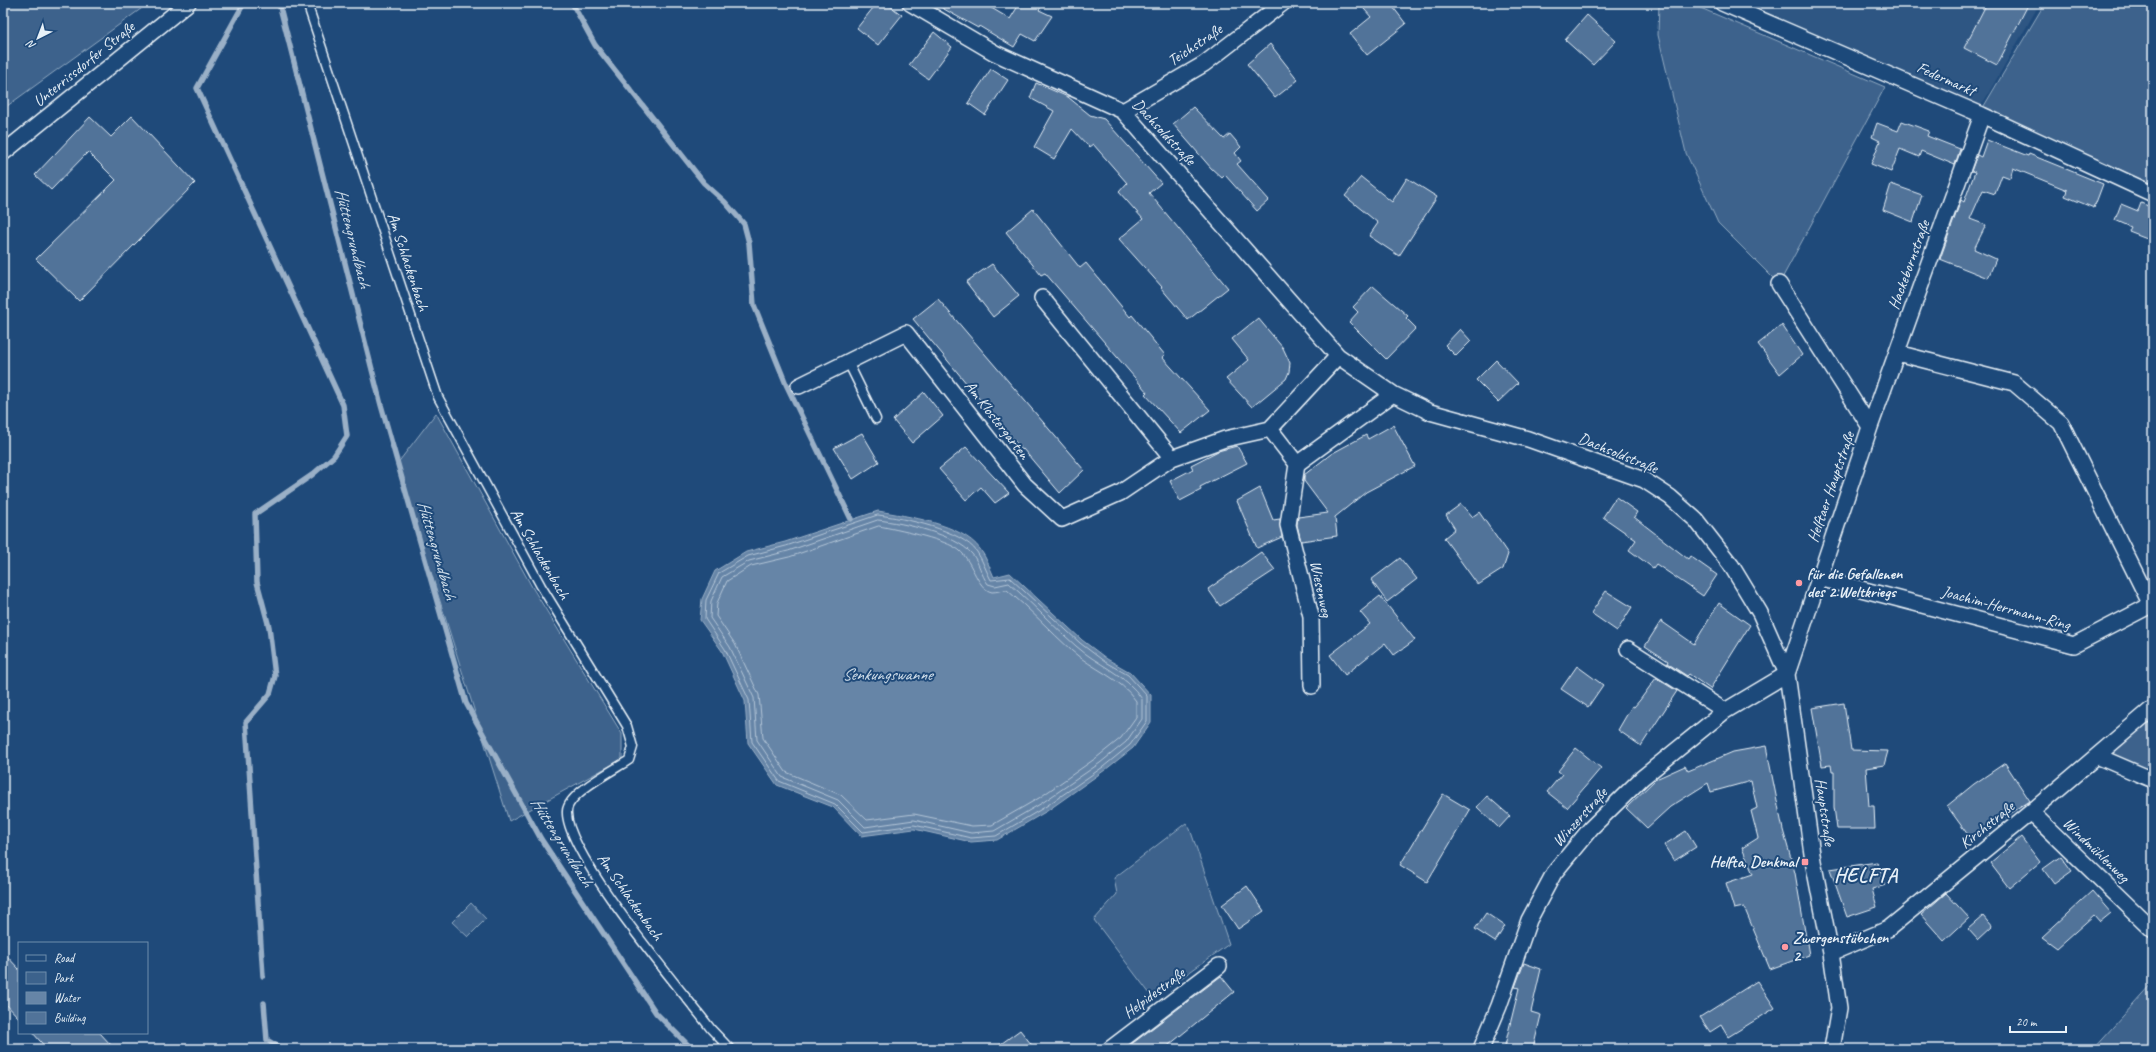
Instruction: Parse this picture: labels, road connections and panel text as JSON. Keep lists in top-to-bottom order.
{
  "streets": {
    "street": [
      "Teichstraße",
      "Unterrissdorfer Straße",
      "Federmarkt",
      "Dachsoldstraße",
      "Hackebornstraße",
      "Am Klostergarten",
      "Helftaer Hauptstraße",
      "Wiesenweg",
      "Joachim-Herrmann-Ring",
      "Hauptstraße",
      "Winzerstraße",
      "Kirchstraße",
      "Windmühlenweg",
      "Helpidestraße"
    ],
    "lane": ["Am Schlackenbach"]
  },
  "crossings": [
    ["Teichstraße", "Dachsoldstraße"],
    ["Federmarkt", "Hackebornstraße"],
    ["Dachsoldstraße", "Helftaer Hauptstraße"],
    ["Dachsoldstraße", "Hauptstraße"],
    ["Dachsoldstraße", "Winzerstraße"],
    ["Hackebornstraße", "Helftaer Hauptstraße"],
    ["Hackebornstraße", "Joachim-Herrmann-Ring"],
    ["Helftaer Hauptstraße", "Joachim-Herrmann-Ring"],
    ["Helftaer Hauptstraße", "Hauptstraße"],
    ["Helftaer Hauptstraße", "Winzerstraße"],
    ["Hauptstraße", "Winzerstraße"],
    ["Hauptstraße", "Kirchstraße"],
    ["Kirchstraße", "Windmühlenweg"]
  ],
  "districts": ["HELFTA"],
  "water": ["Hüttengrundbach", "Senkungswanne"],
  "places": {
    "other": ["für die Gefallenen des 2.Weltkriegs", "Zwergenstübchen 2"],
    "transit": ["Helfta, Denkmal"]
  },
  "legend": [
    "Road",
    "Park",
    "Water",
    "Building"
  ],
  "scale_bar": "20 m",
  "north": "bottom left"
}
